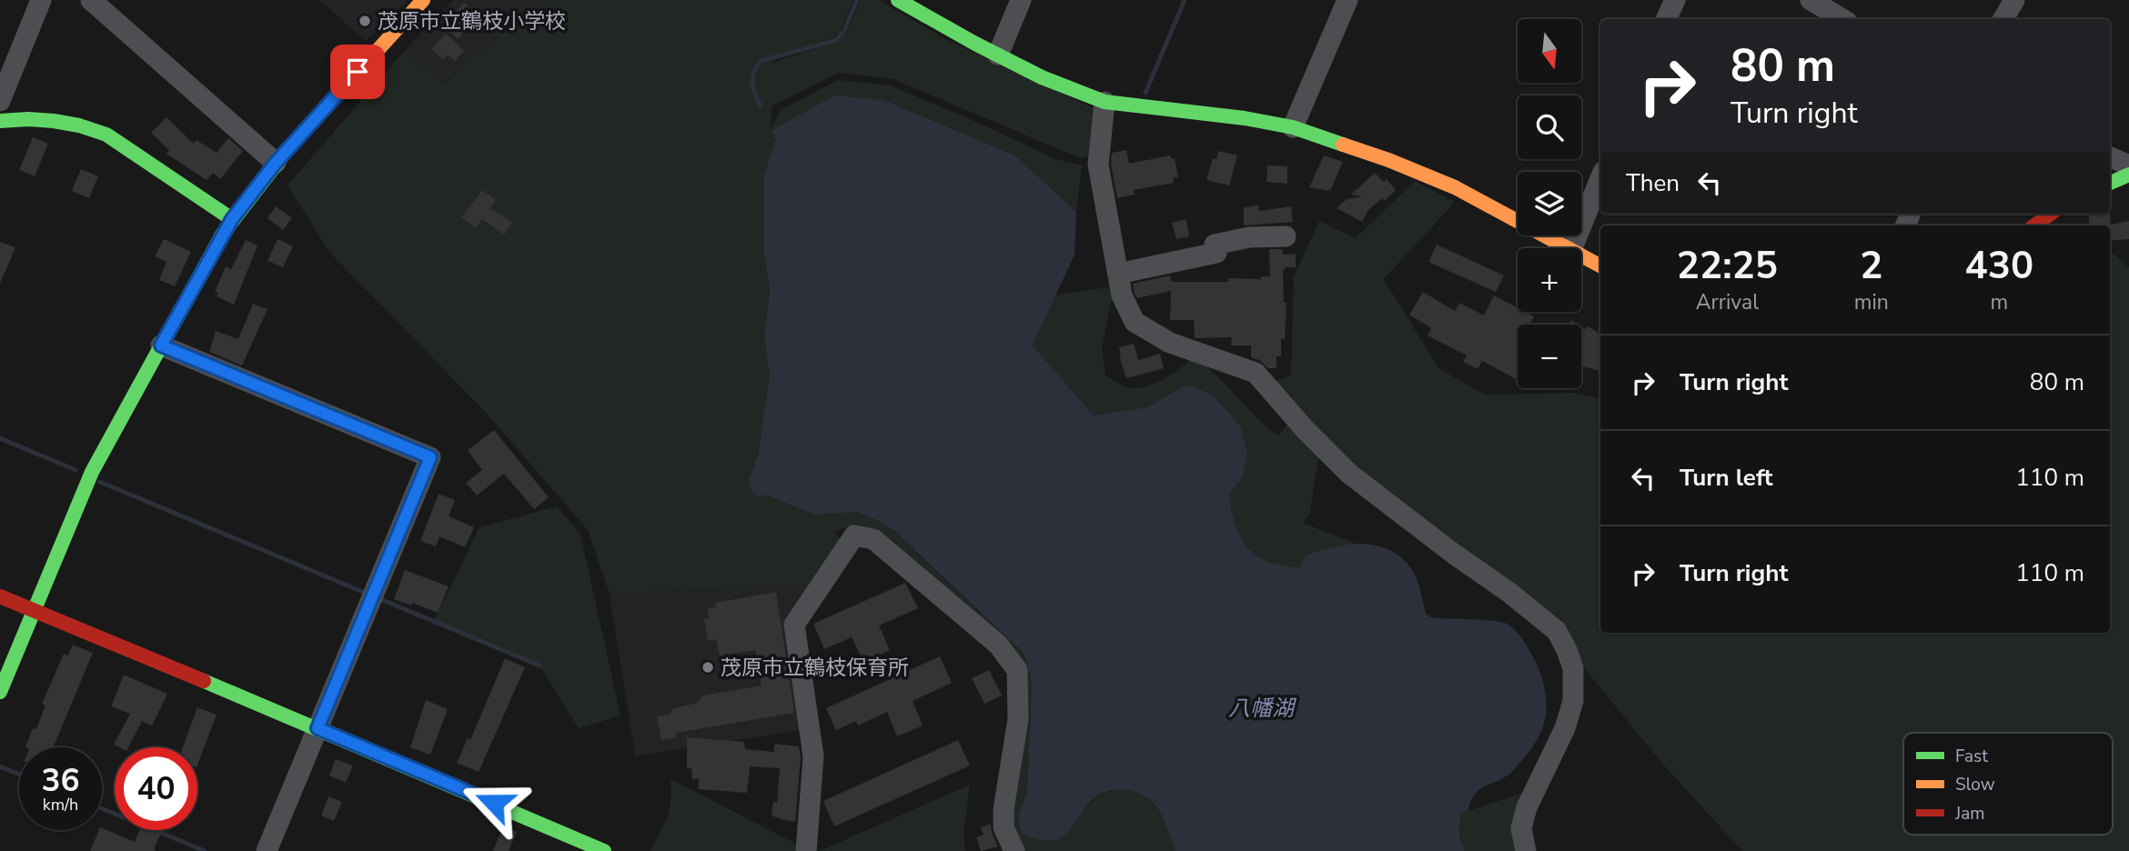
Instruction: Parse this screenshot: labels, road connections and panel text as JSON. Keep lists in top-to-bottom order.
{
  "water": ["八幡湖"],
  "places": ["茂原市立鶴枝小学校", "茂原市立鶴枝保育所"],
  "legend": ["Fast", "Slow", "Jam"],
  "north": "bottom",
  "page": {
    "map_buttons": ["+", "−"],
    "turn": ["80 m", "Turn right"],
    "then": "Then",
    "eta": [
      "22:25",
      "Arrival",
      "2",
      "min",
      "430",
      "m"
    ],
    "list": [
      {
        "name": "Turn right",
        "value": "80 m"
      },
      {
        "name": "Turn left",
        "value": "110 m"
      },
      {
        "name": "Turn right",
        "value": "110 m"
      }
    ],
    "speed": "36 km/h",
    "limit": "40"
  }
}
